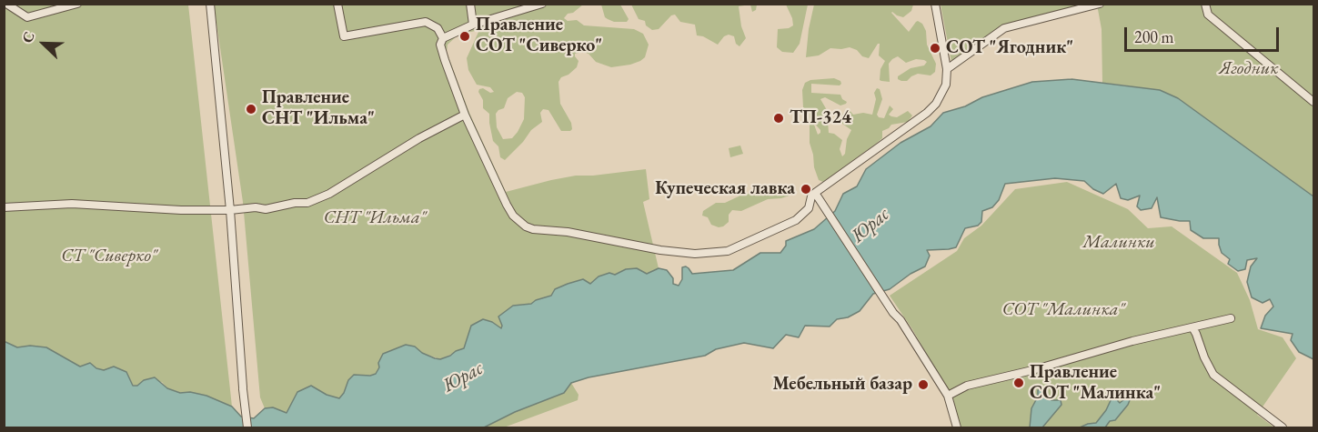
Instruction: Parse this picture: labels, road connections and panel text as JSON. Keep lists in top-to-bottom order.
{
  "water": ["Юрас"],
  "parks": [
    "Ягодник",
    "СНТ \"Ильма\"",
    "Малинки",
    "СТ \"Сиверко\"",
    "СОТ \"Малинка\""
  ],
  "places": [
    "Правление СОТ \"Сиверко\"",
    "СОТ \"Ягодник\"",
    "Правление СНТ \"Ильма\"",
    "ТП-324",
    "Купеческая лавка",
    "Правление СОТ \"Малинка\"",
    "Мебельный базар"
  ],
  "scale_bar": "200 m",
  "north": "top left"
}
